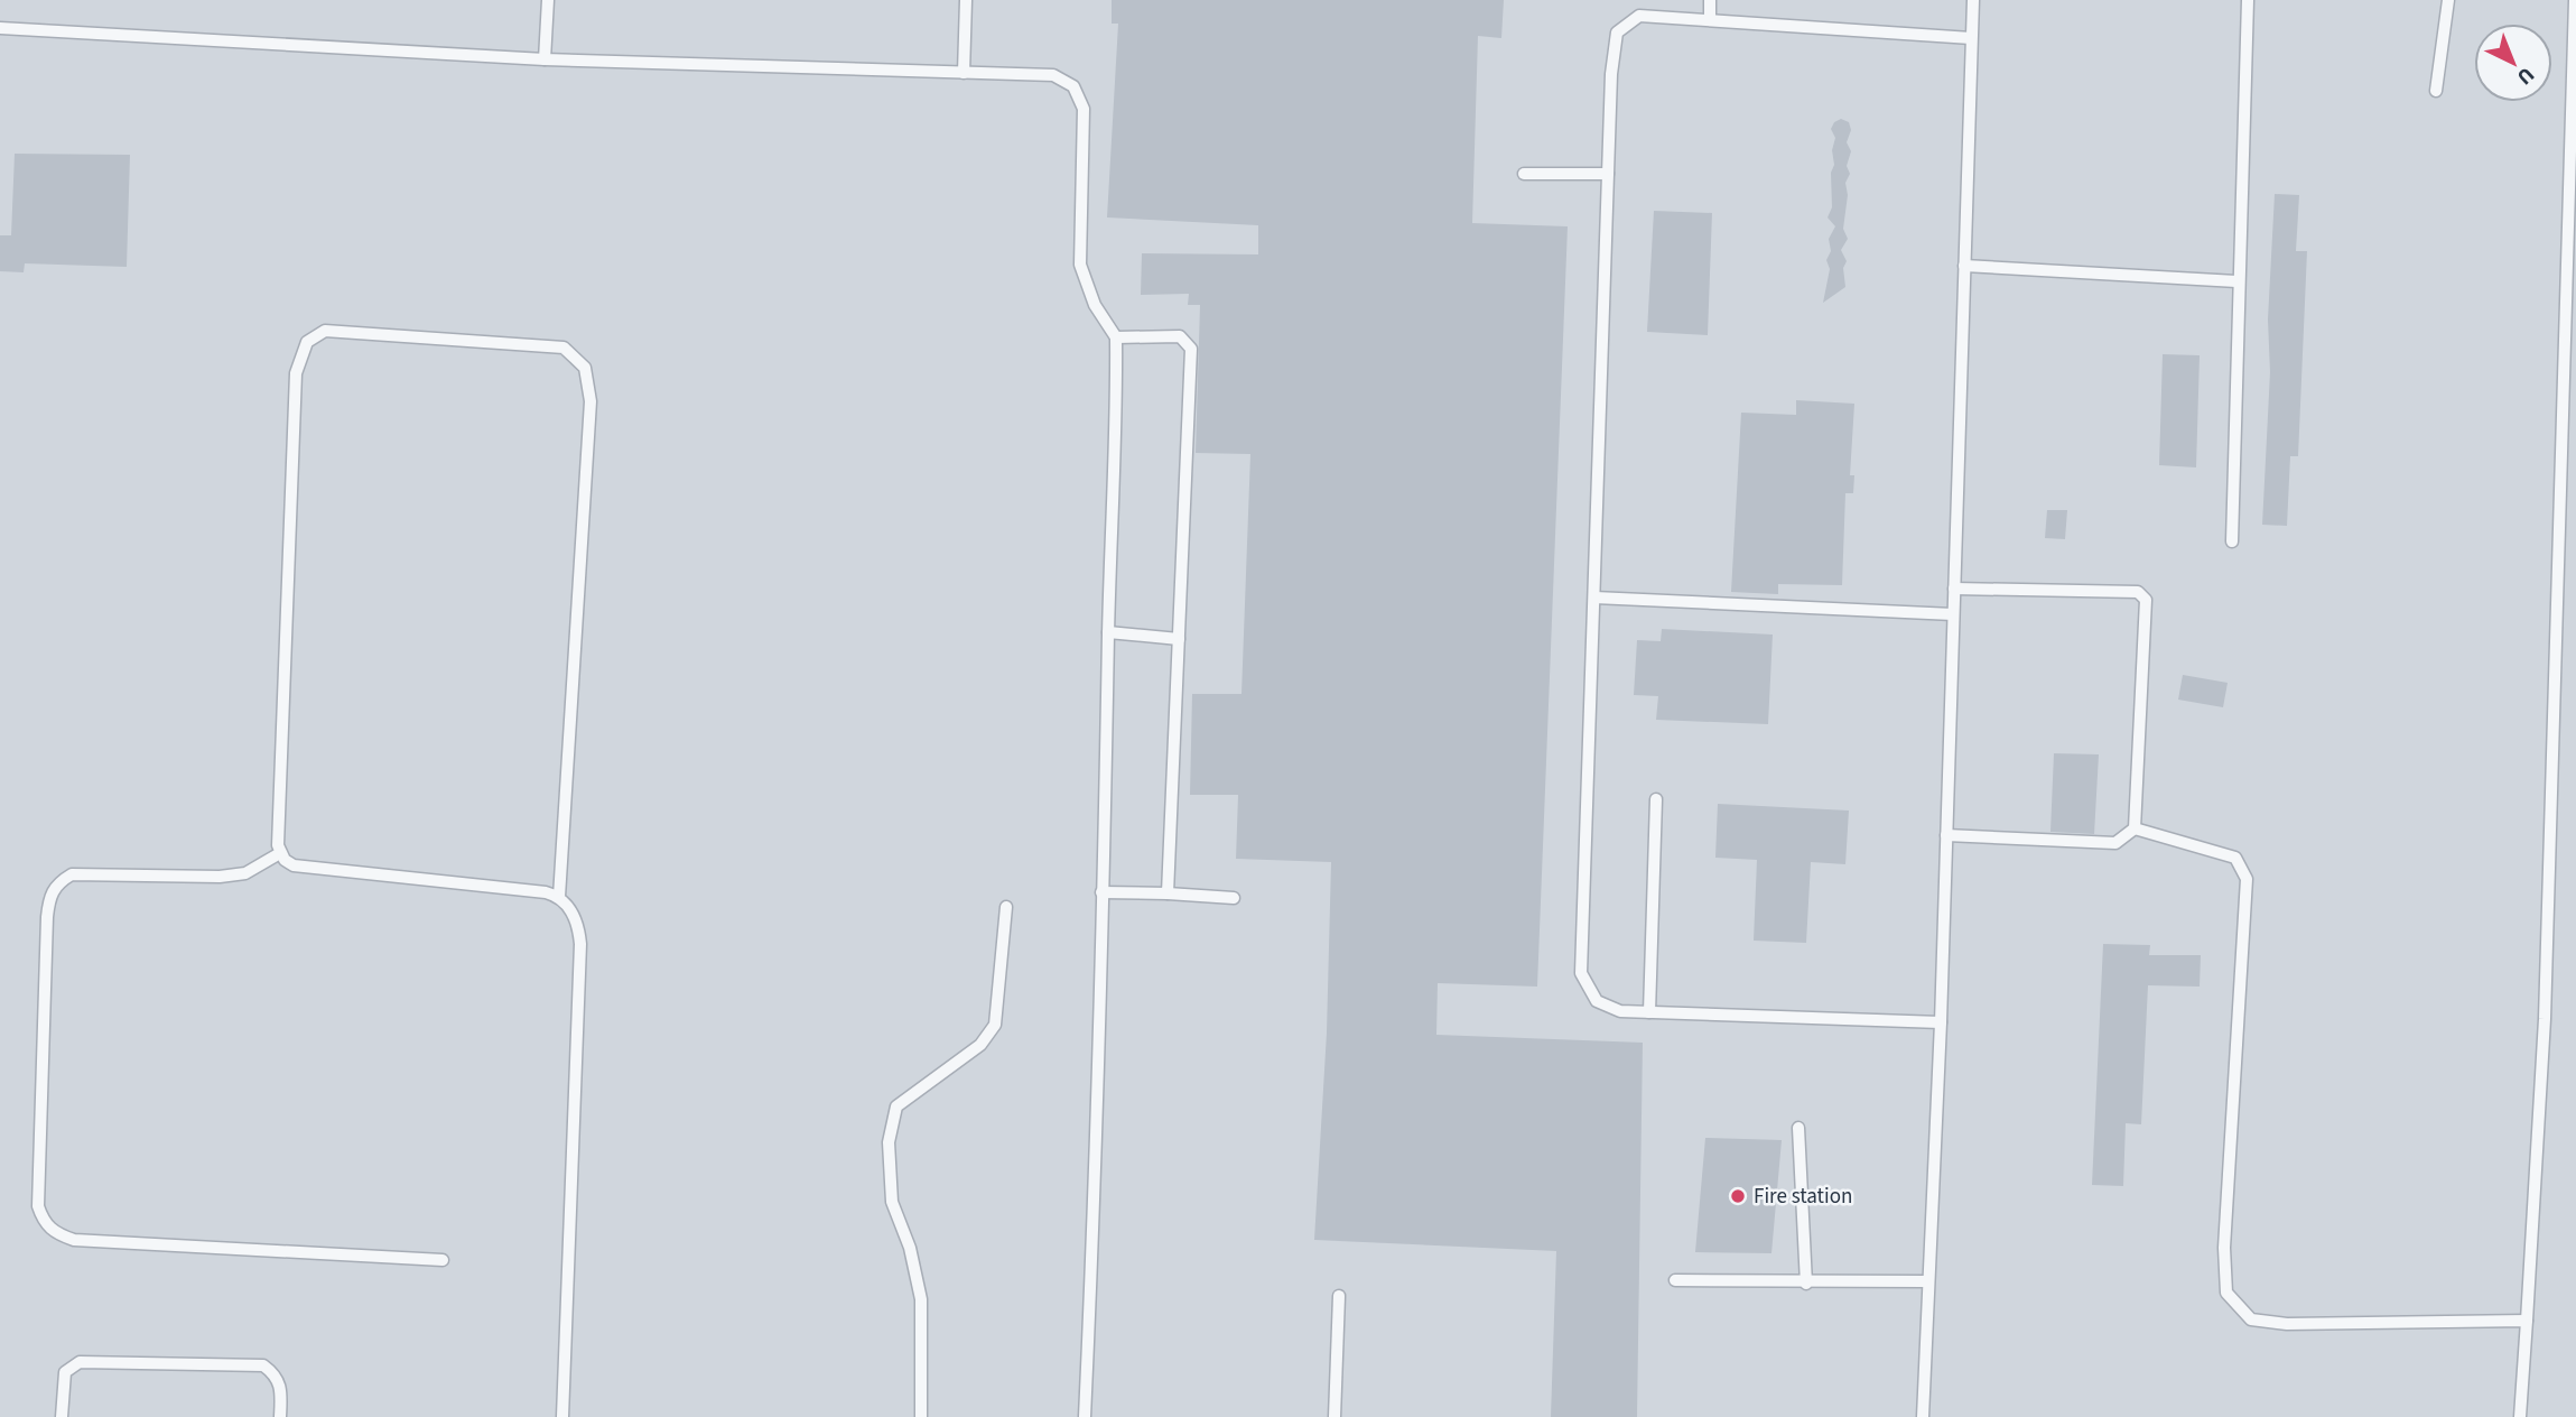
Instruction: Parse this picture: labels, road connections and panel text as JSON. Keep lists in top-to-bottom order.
{
  "places": ["Fire station"],
  "north": "bottom right"
}
